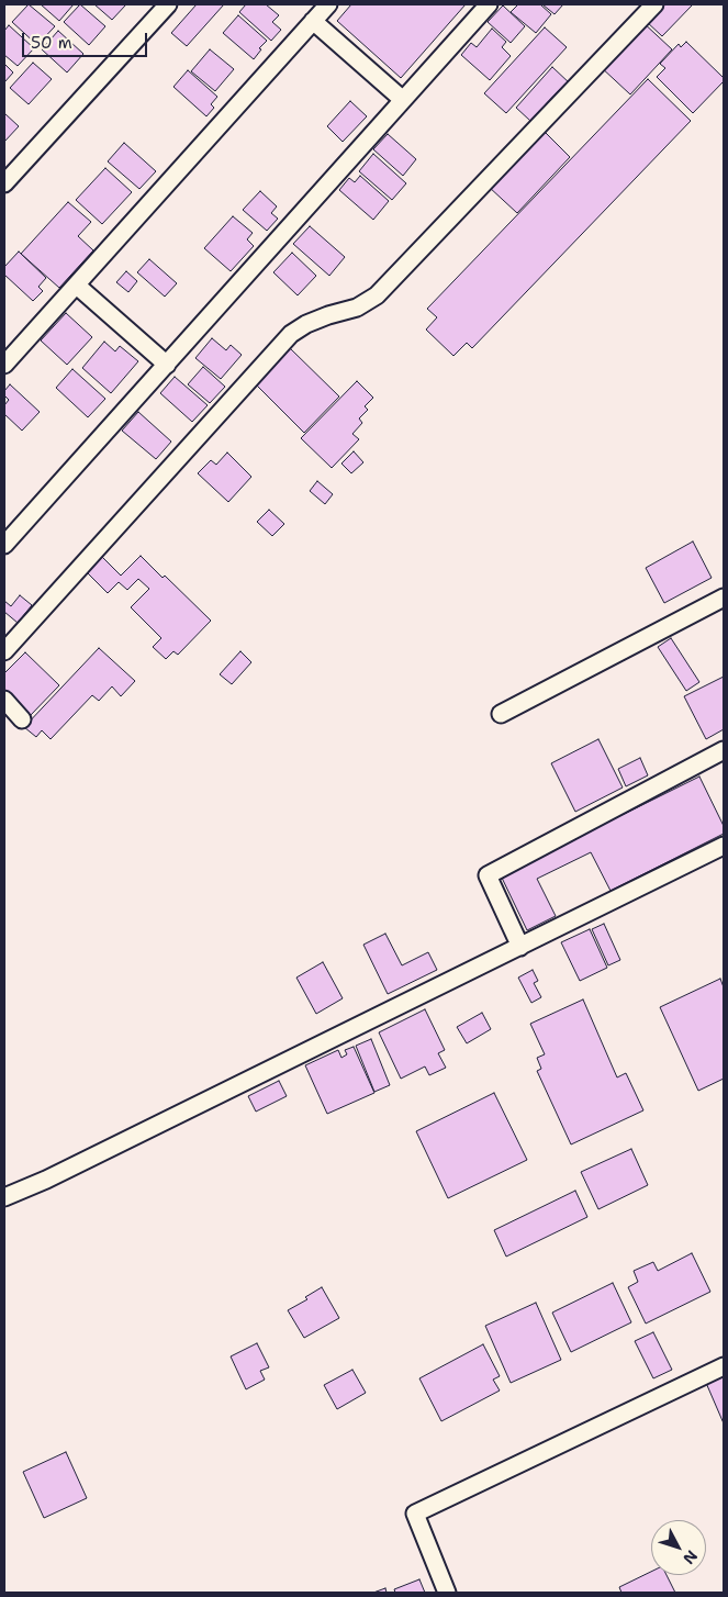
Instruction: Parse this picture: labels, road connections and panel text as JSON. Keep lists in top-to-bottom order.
{
  "scale_bar": "50 m",
  "north": "bottom right"
}
